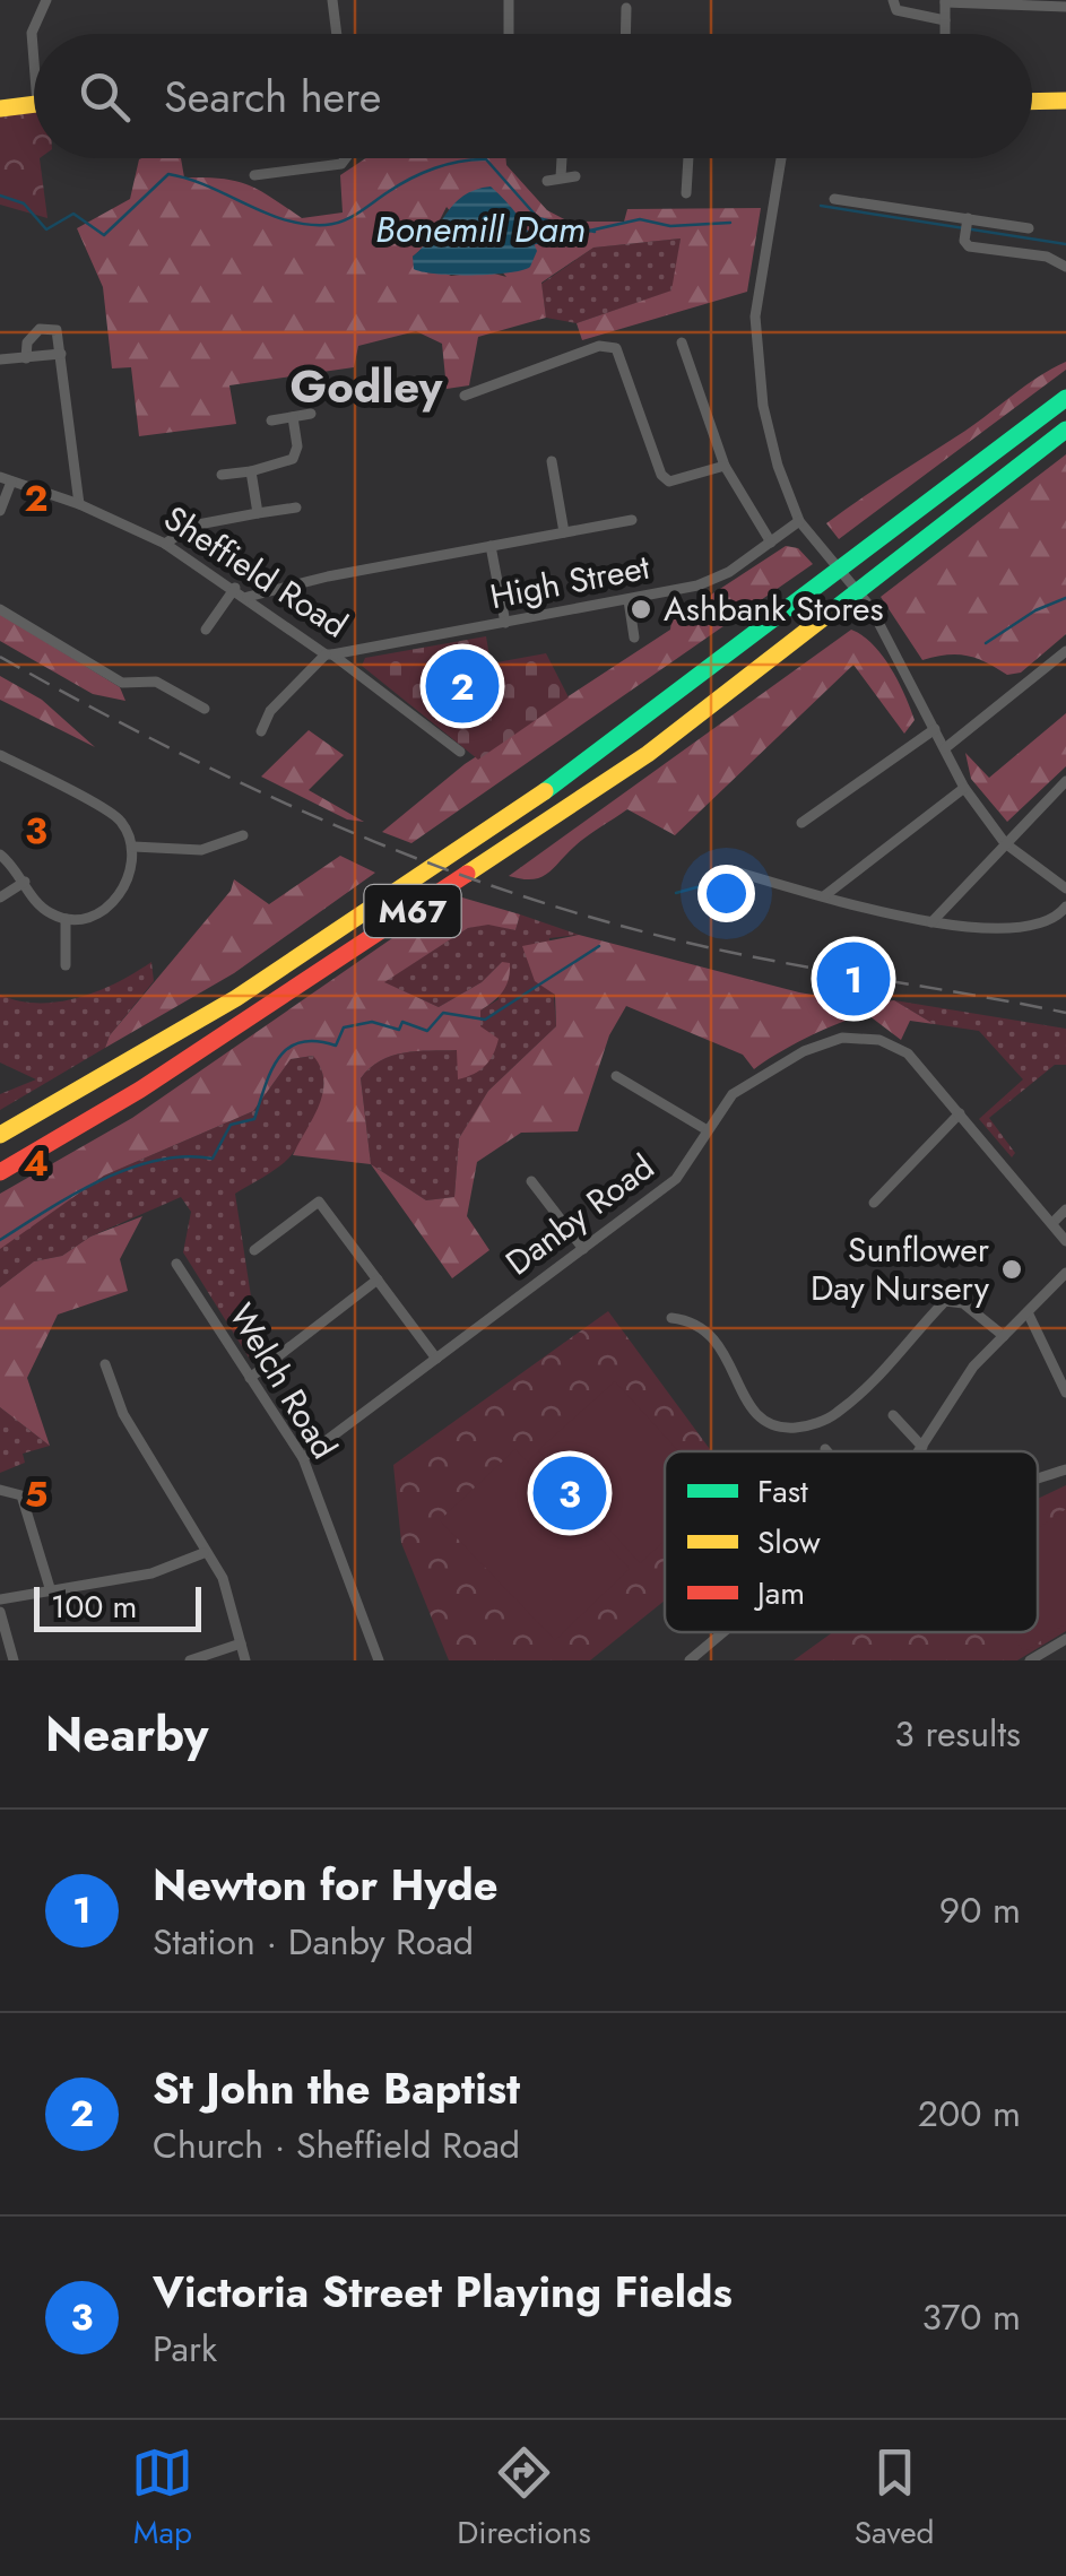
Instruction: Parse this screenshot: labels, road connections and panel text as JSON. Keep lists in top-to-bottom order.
{
  "streets": {
    "main road": ["M67"],
    "street": [
      "Sheffield Road",
      "High Street",
      "Danby Road",
      "Welch Road"
    ]
  },
  "crossings": [
    ["Sheffield Road", "High Street"],
    ["Danby Road", "Welch Road"]
  ],
  "districts": ["Godley"],
  "water": ["Bonemill Dam"],
  "places": ["Ashbank Stores", "Sunflower Day Nursery"],
  "legend": ["Fast", "Slow", "Jam"],
  "scale_bar": "100 m",
  "page": {
    "search": "Search here",
    "pins": ["2", "1", "3"],
    "scale": "100 m",
    "heading": ["Nearby", "3 results"],
    "list": [
      {
        "mark": "1",
        "name": "Newton for Hyde",
        "note": "Station · Danby Road",
        "value": "90 m"
      },
      {
        "mark": "2",
        "name": "St John the Baptist",
        "note": "Church · Sheffield Road",
        "value": "200 m"
      },
      {
        "mark": "3",
        "name": "Victoria Street Playing Fields",
        "note": "Park",
        "value": "370 m"
      }
    ],
    "nav": ["Map", "Directions", "Saved"]
  },
  "grid": {
    "rows": [
      "2",
      "3",
      "4",
      "5"
    ]
  }
}
